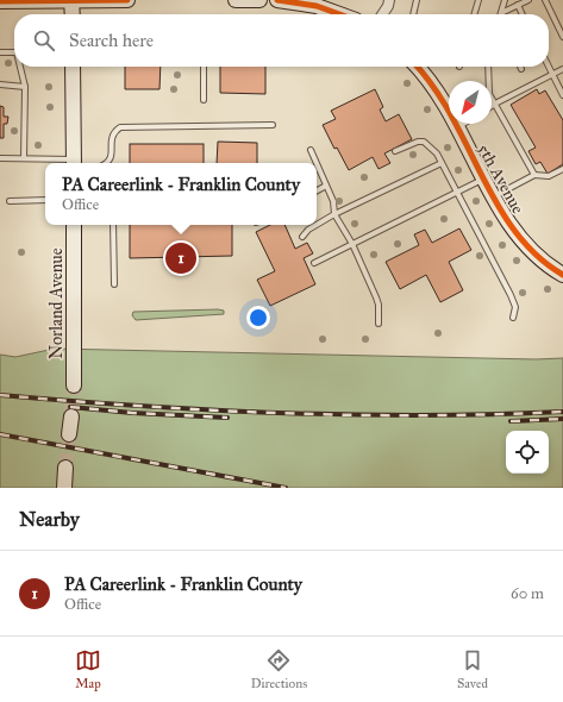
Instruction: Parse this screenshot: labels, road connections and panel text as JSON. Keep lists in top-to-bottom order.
{
  "streets": {
    "street": ["5th Avenue", "Norland Avenue"]
  },
  "north": "bottom left",
  "page": {
    "search": "Search here",
    "popup": ["PA Careerlink - Franklin County", "Office"],
    "pins": "1",
    "heading": "Nearby",
    "list": [
      {
        "mark": "1",
        "name": "PA Careerlink - Franklin County",
        "note": "Office",
        "value": "60 m"
      }
    ],
    "nav": ["Map", "Directions", "Saved"]
  }
}
